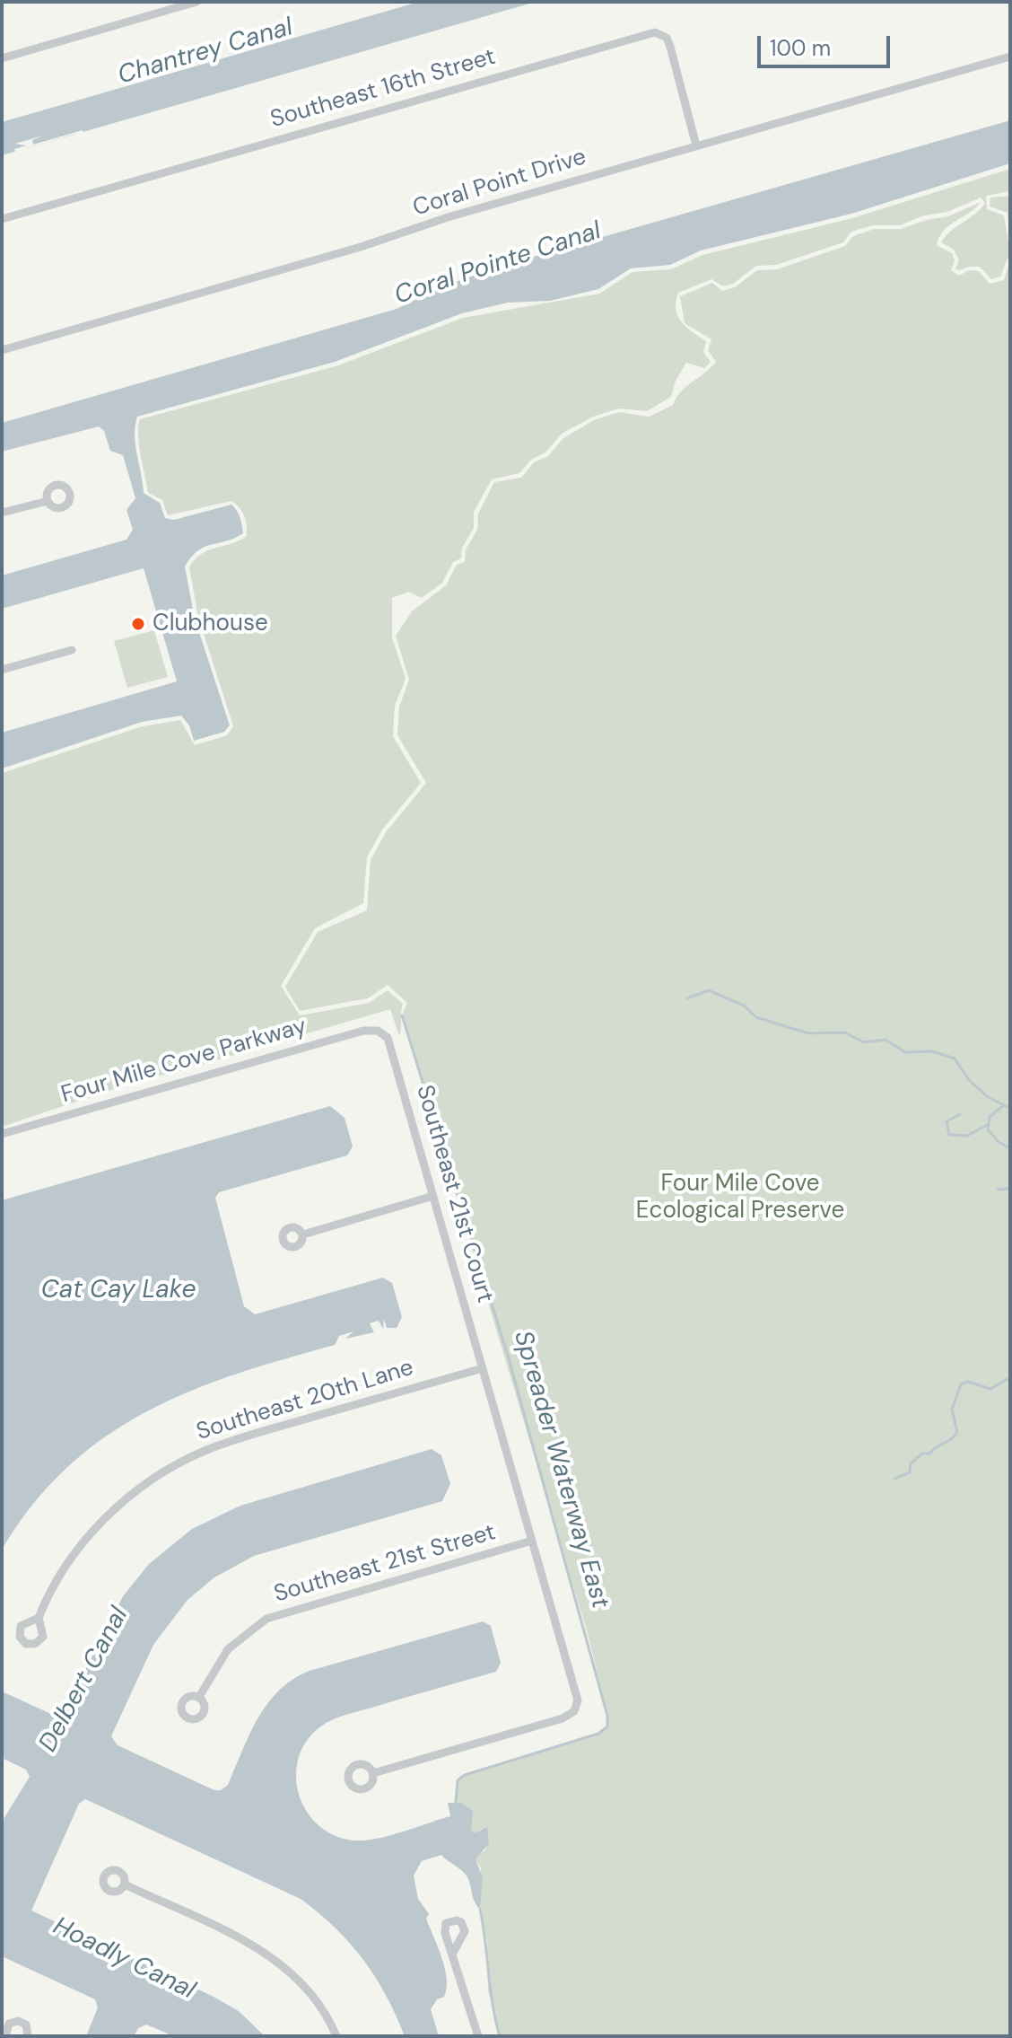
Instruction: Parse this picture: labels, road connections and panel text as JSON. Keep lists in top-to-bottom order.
{
  "streets": {
    "street": [
      "Southeast 16th Street",
      "Coral Point Drive",
      "Four Mile Cove Parkway",
      "Southeast 21st Court",
      "Southeast 20th Lane",
      "Southeast 21st Street"
    ]
  },
  "crossings": [
    ["Southeast 16th Street", "Coral Point Drive"],
    ["Four Mile Cove Parkway", "Southeast 21st Court"],
    ["Southeast 21st Court", "Southeast 20th Lane"],
    ["Southeast 21st Court", "Southeast 21st Street"]
  ],
  "water": [
    "Chantrey Canal",
    "Coral Pointe Canal",
    "Cat Cay Lake",
    "Spreader Waterway East",
    "Delbert Canal",
    "Hoadly Canal"
  ],
  "parks": ["Four Mile Cove Ecological Preserve"],
  "places": ["Clubhouse"],
  "scale_bar": "100 m"
}
